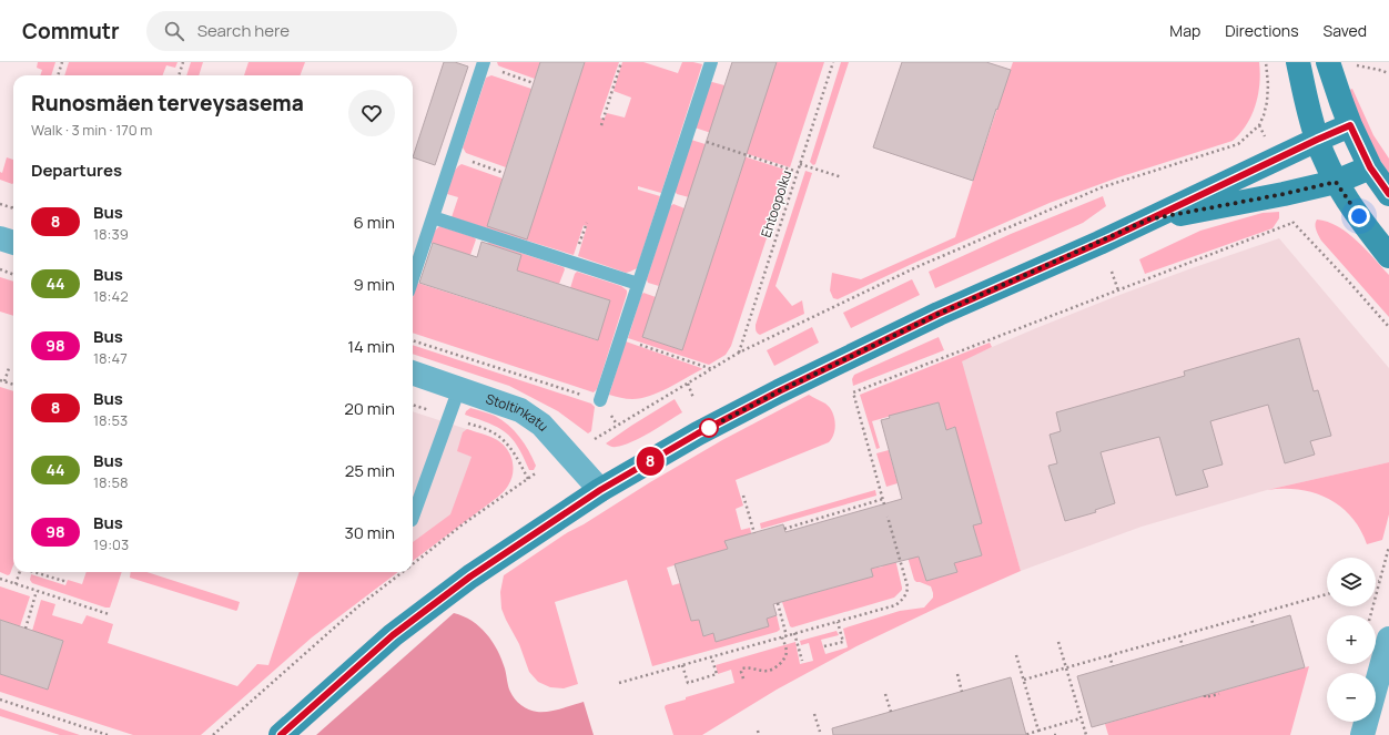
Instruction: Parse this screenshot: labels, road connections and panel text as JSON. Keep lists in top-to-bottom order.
{
  "streets": {
    "street": ["Stoltinkatu"],
    "path": ["Ehtoopolku"]
  },
  "lines": ["bus line 8"],
  "page": {
    "header": "Commutr",
    "search": "Search here",
    "nav": ["Map", "Directions", "Saved"],
    "on_map": "8",
    "heading": [
      ["Runosmäen terveysasema", "Walk · 3 min · 170 m"],
      "Departures"
    ],
    "list": [
      {
        "mark": "8",
        "name": "Bus",
        "note": "18:39",
        "value": "6 min"
      },
      {
        "mark": "44",
        "name": "Bus",
        "note": "18:42",
        "value": "9 min"
      },
      {
        "mark": "98",
        "name": "Bus",
        "note": "18:47",
        "value": "14 min"
      },
      {
        "mark": "8",
        "name": "Bus",
        "note": "18:53",
        "value": "20 min"
      },
      {
        "mark": "44",
        "name": "Bus",
        "note": "18:58",
        "value": "25 min"
      },
      {
        "mark": "98",
        "name": "Bus",
        "note": "19:03",
        "value": "30 min"
      }
    ],
    "map_buttons": ["+", "−"]
  }
}
